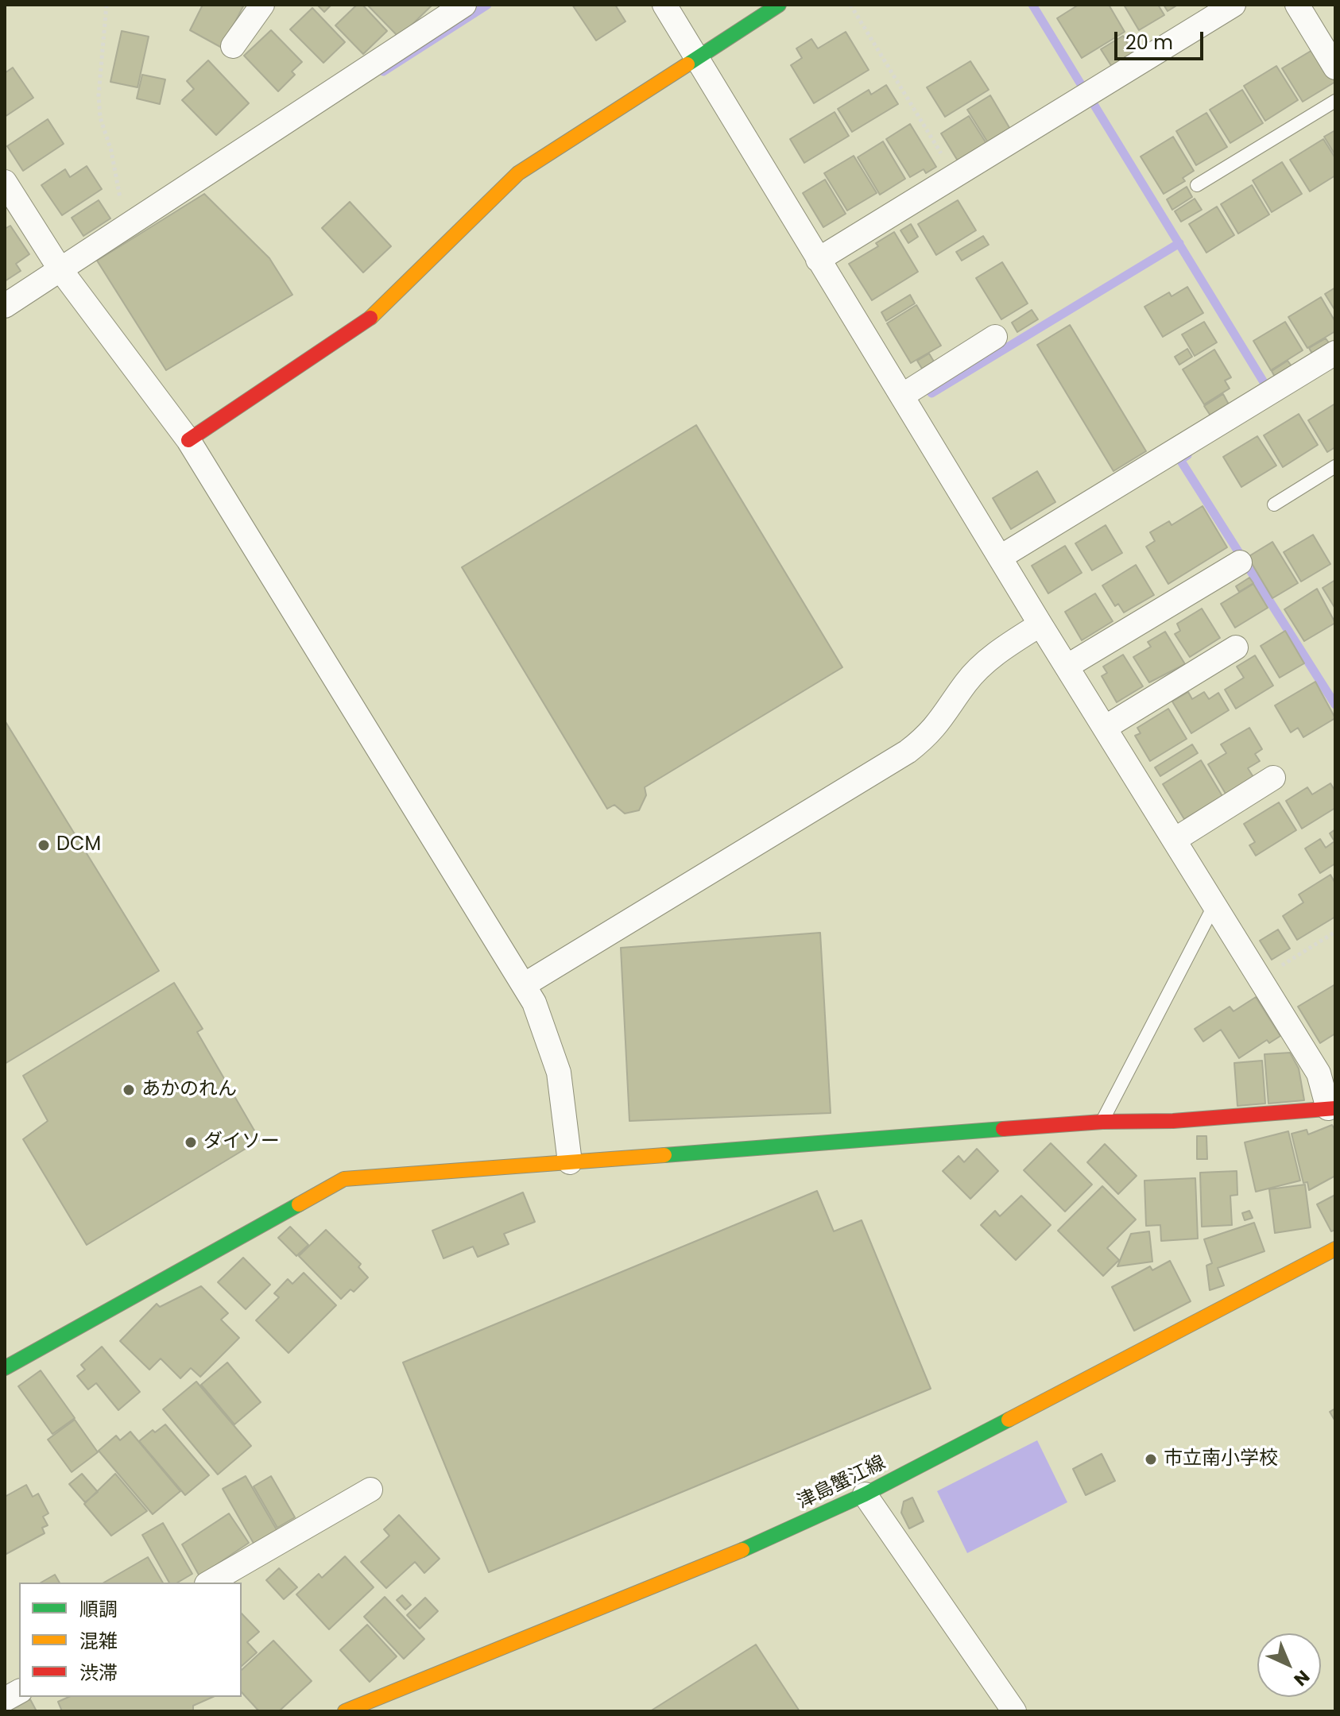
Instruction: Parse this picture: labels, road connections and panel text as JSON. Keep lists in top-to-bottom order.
{
  "streets": {
    "street": ["津島蟹江線"]
  },
  "places": [
    "DCM",
    "あかのれん",
    "ダイソー",
    "市立南小学校"
  ],
  "legend": ["順調", "混雑", "渋滞"],
  "scale_bar": "20 m",
  "north": "bottom right"
}
